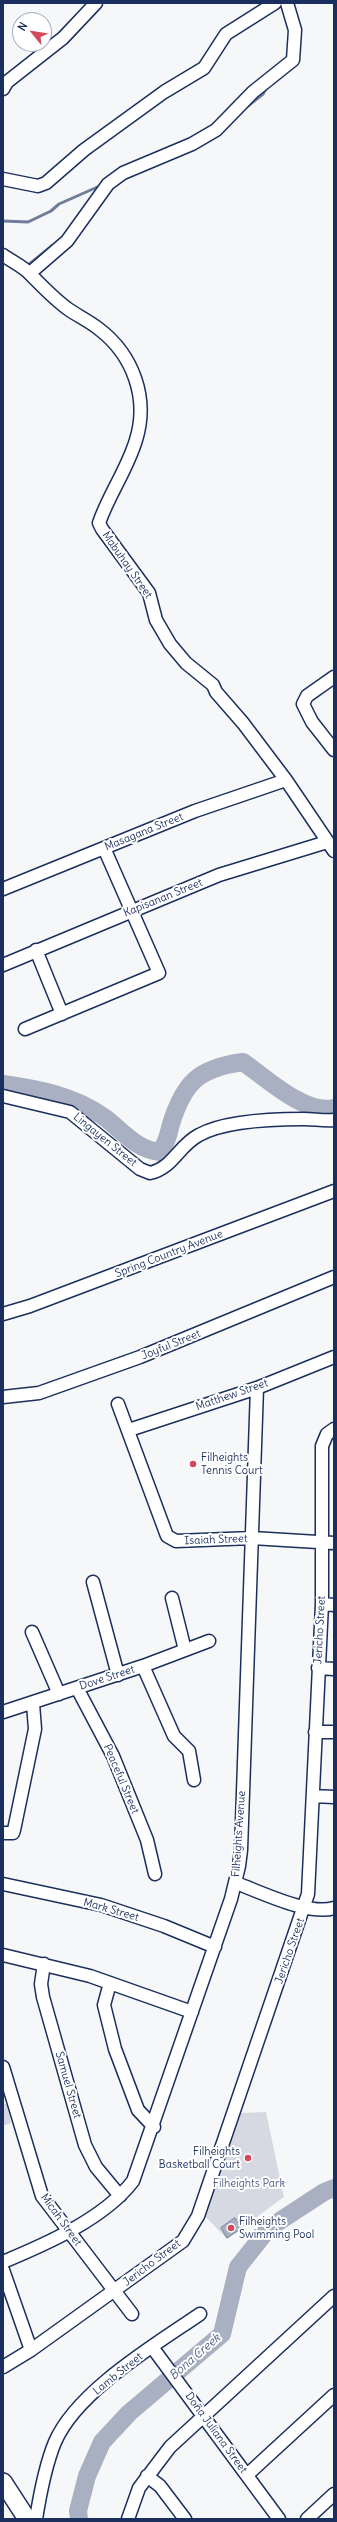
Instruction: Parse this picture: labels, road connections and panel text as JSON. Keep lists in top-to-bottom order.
{
  "streets": {
    "street": [
      "Mabuhay Street",
      "Masagana Street",
      "Kapisanan Street",
      "Lingayen Street",
      "Spring Country Avenue",
      "Joyful Street",
      "Matthew Street",
      "Isaiah Street",
      "Jericho Street",
      "Dove Street",
      "Peaceful Street",
      "Filheights Avenue",
      "Mark Street",
      "Samuel Street",
      "Micah Street",
      "Lamb Street",
      "Doña Juliana Street"
    ]
  },
  "crossings": [
    ["Mabuhay Street", "Masagana Street"],
    ["Mabuhay Street", "Kapisanan Street"],
    ["Matthew Street", "Isaiah Street"],
    ["Matthew Street", "Filheights Avenue"],
    ["Isaiah Street", "Jericho Street"],
    ["Isaiah Street", "Filheights Avenue"],
    ["Jericho Street", "Micah Street"],
    ["Dove Street", "Peaceful Street"],
    ["Filheights Avenue", "Mark Street"],
    ["Filheights Avenue", "Samuel Street"],
    ["Filheights Avenue", "Micah Street"],
    ["Lamb Street", "Doña Juliana Street"]
  ],
  "water": ["Bona Creek"],
  "parks": ["Filheights Park"],
  "places": ["Filheights Tennis Court", "Filheights Basketball Court", "Filheights Swimming Pool"],
  "north": "top left"
}
